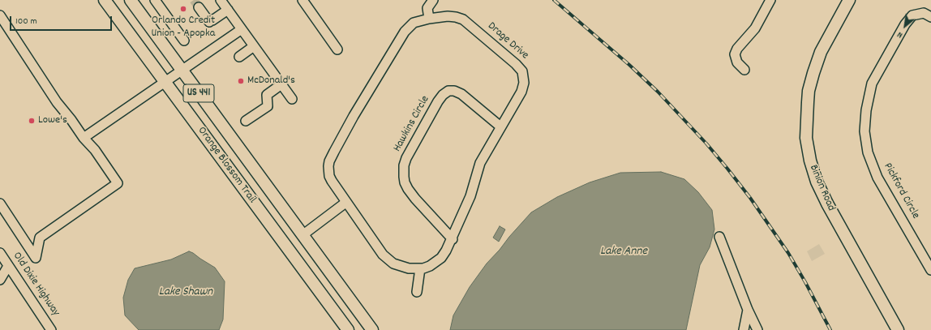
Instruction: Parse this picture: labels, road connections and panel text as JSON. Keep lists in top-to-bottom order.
{
  "streets": {
    "main road": ["US 441", "Orange Blossom Trail", "Binion Road"],
    "street": [
      "Drage Drive",
      "Hawkins Circle",
      "Pickford Circle",
      "Old Dixie Highway"
    ]
  },
  "crossings": [
    ["Drage Drive", "Hawkins Circle"]
  ],
  "water": ["Lake Anne", "Lake Shawn"],
  "places": ["Orlando Credit Union - Apopka", "McDonald's", "Lowe's"],
  "scale_bar": "100 m",
  "north": "bottom left"
}
